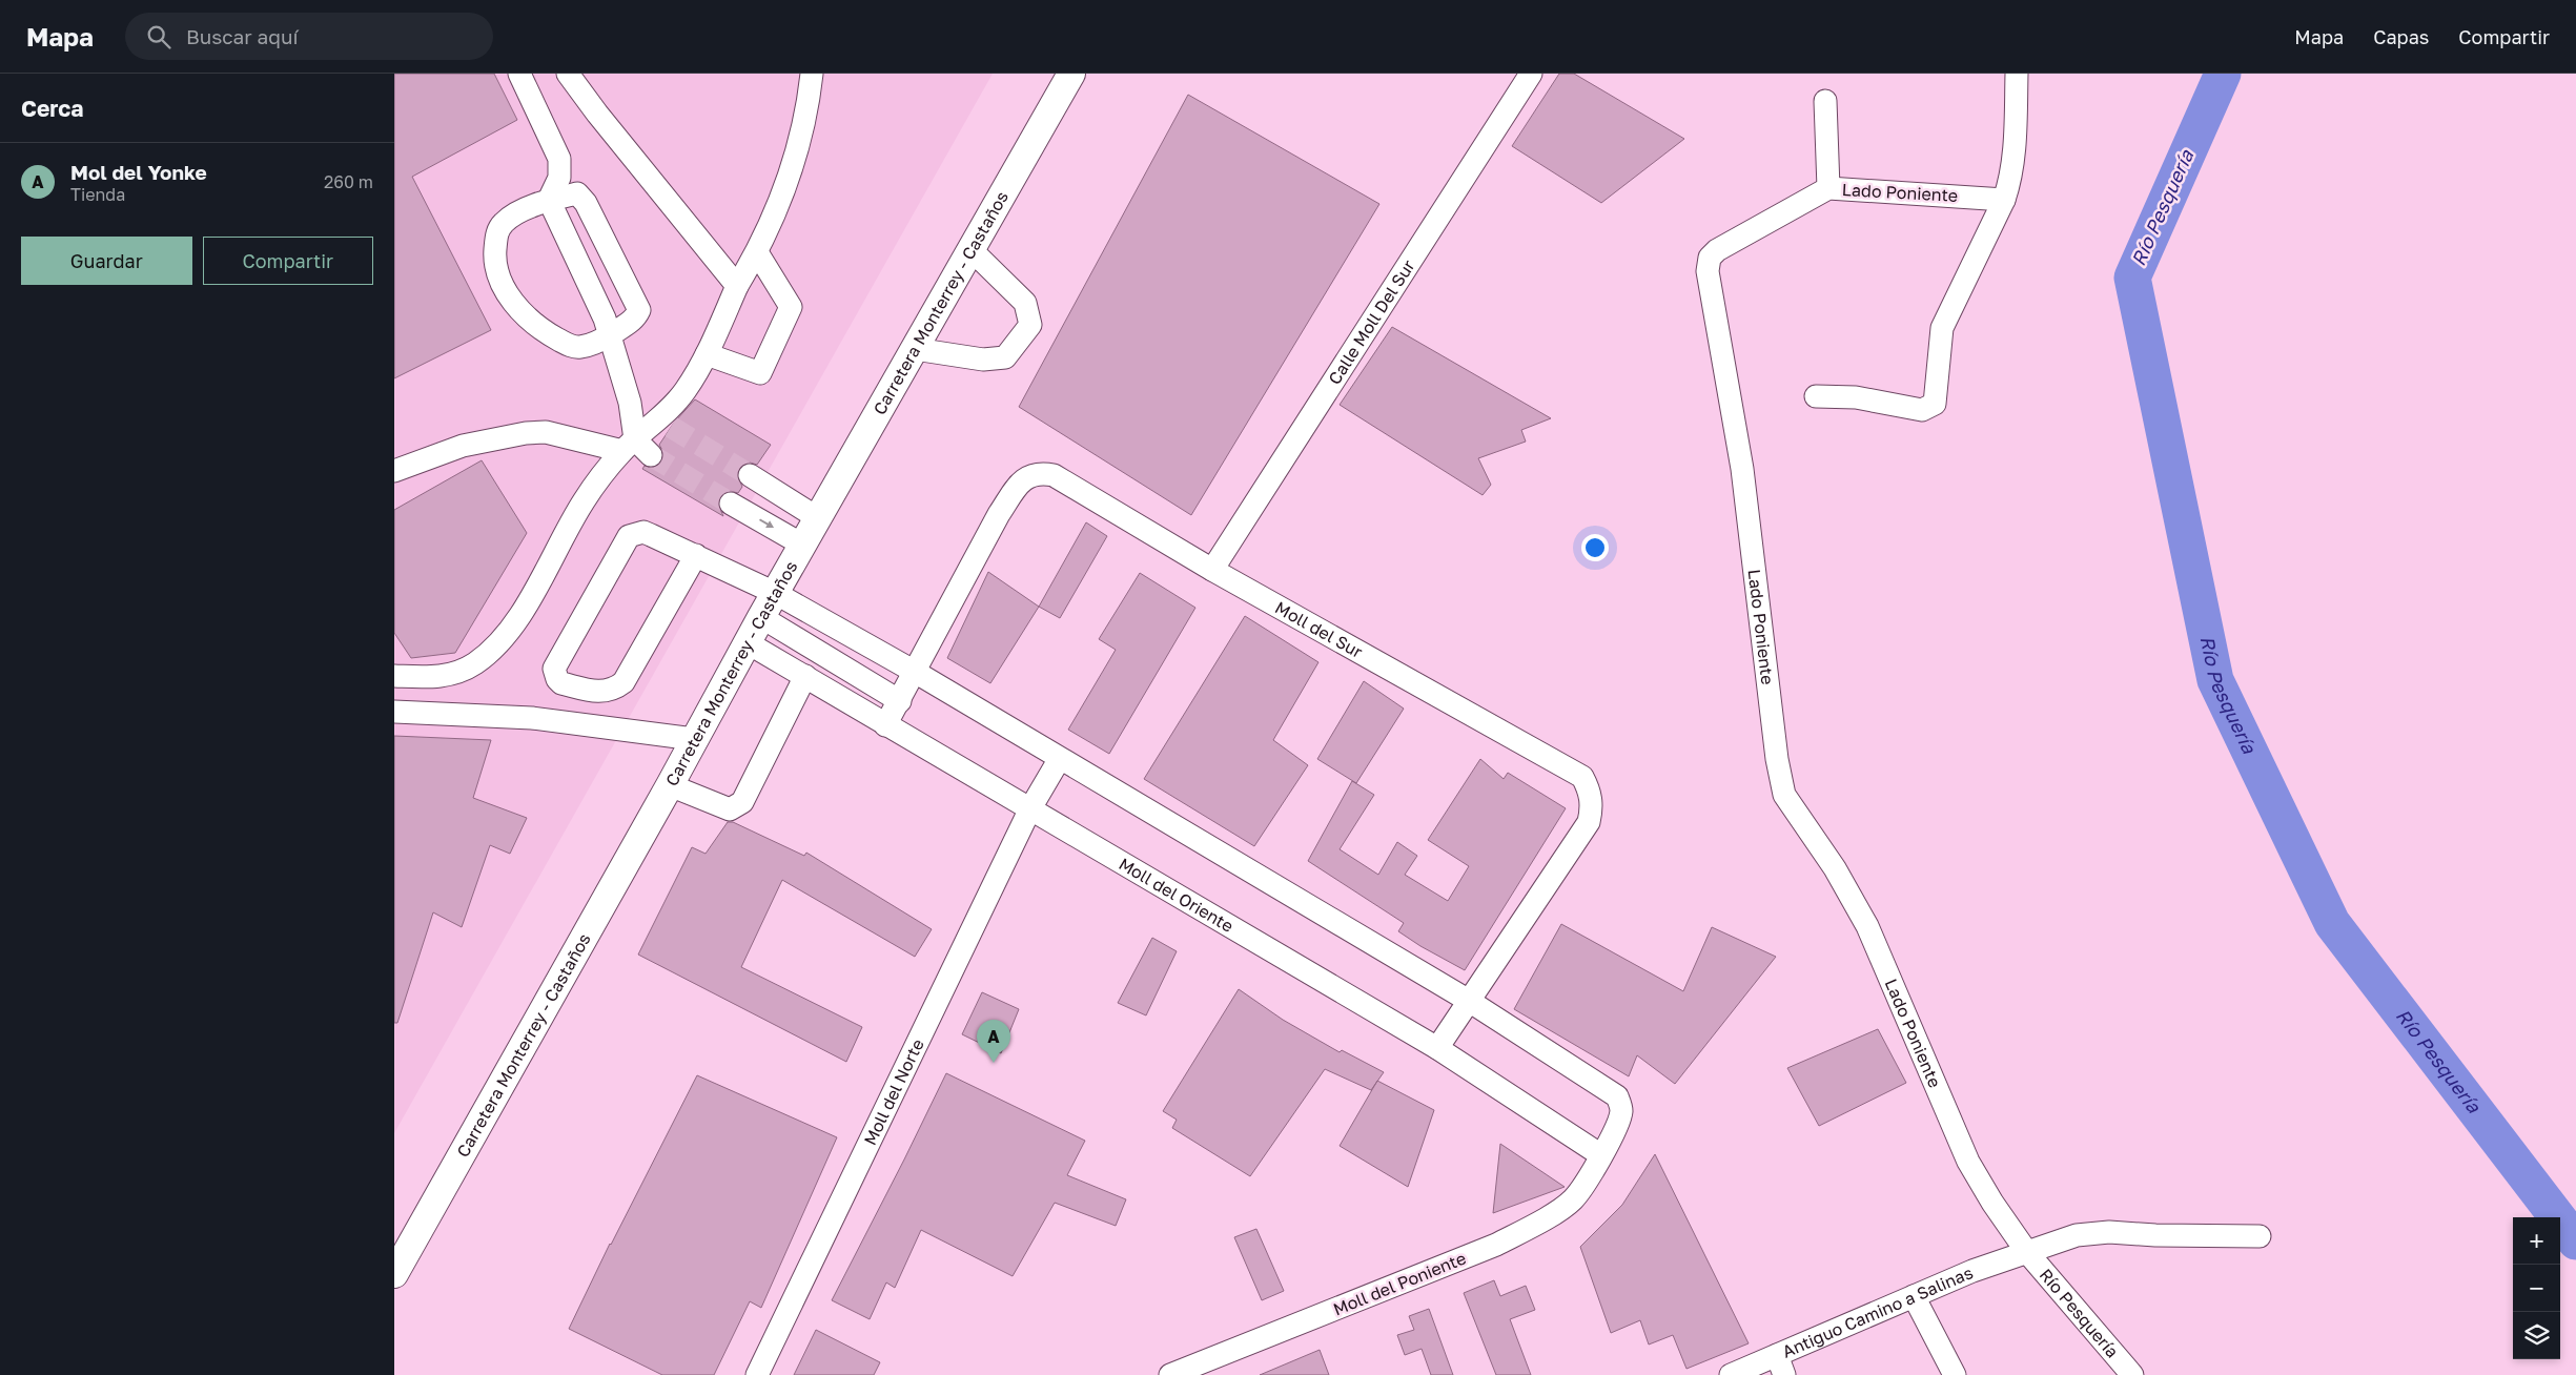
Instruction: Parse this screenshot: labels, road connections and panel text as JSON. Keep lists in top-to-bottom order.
{
  "streets": {
    "main road": ["Carretera Monterrey - Castaños"],
    "street": [
      "Lado Poniente",
      "Calle Moll Del Sur",
      "Moll del Sur",
      "Moll del Oriente",
      "Moll del Norte",
      "Moll del Poniente",
      "Antiguo Camino a Salinas",
      "Río Pesquería"
    ]
  },
  "crossings": [
    ["Lado Poniente", "Antiguo Camino a Salinas"],
    ["Lado Poniente", "Río Pesquería"],
    ["Carretera Monterrey - Castaños", "Moll del Oriente"],
    ["Carretera Monterrey - Castaños", "Moll del Poniente"],
    ["Calle Moll Del Sur", "Moll del Sur"],
    ["Moll del Sur", "Moll del Oriente"],
    ["Moll del Sur", "Moll del Poniente"],
    ["Moll del Oriente", "Moll del Norte"],
    ["Moll del Oriente", "Moll del Poniente"],
    ["Moll del Norte", "Moll del Poniente"],
    ["Antiguo Camino a Salinas", "Río Pesquería"]
  ],
  "water": ["Río Pesquería"],
  "page": {
    "header": "Mapa",
    "search": "Buscar aquí",
    "nav": ["Mapa", "Capas", "Compartir"],
    "heading": "Cerca",
    "list": [
      {
        "mark": "A",
        "name": "Mol del Yonke",
        "note": "Tienda",
        "value": "260 m"
      }
    ],
    "buttons": ["Guardar", "Compartir"],
    "pins": "A",
    "map_buttons": ["+", "−"]
  }
}
